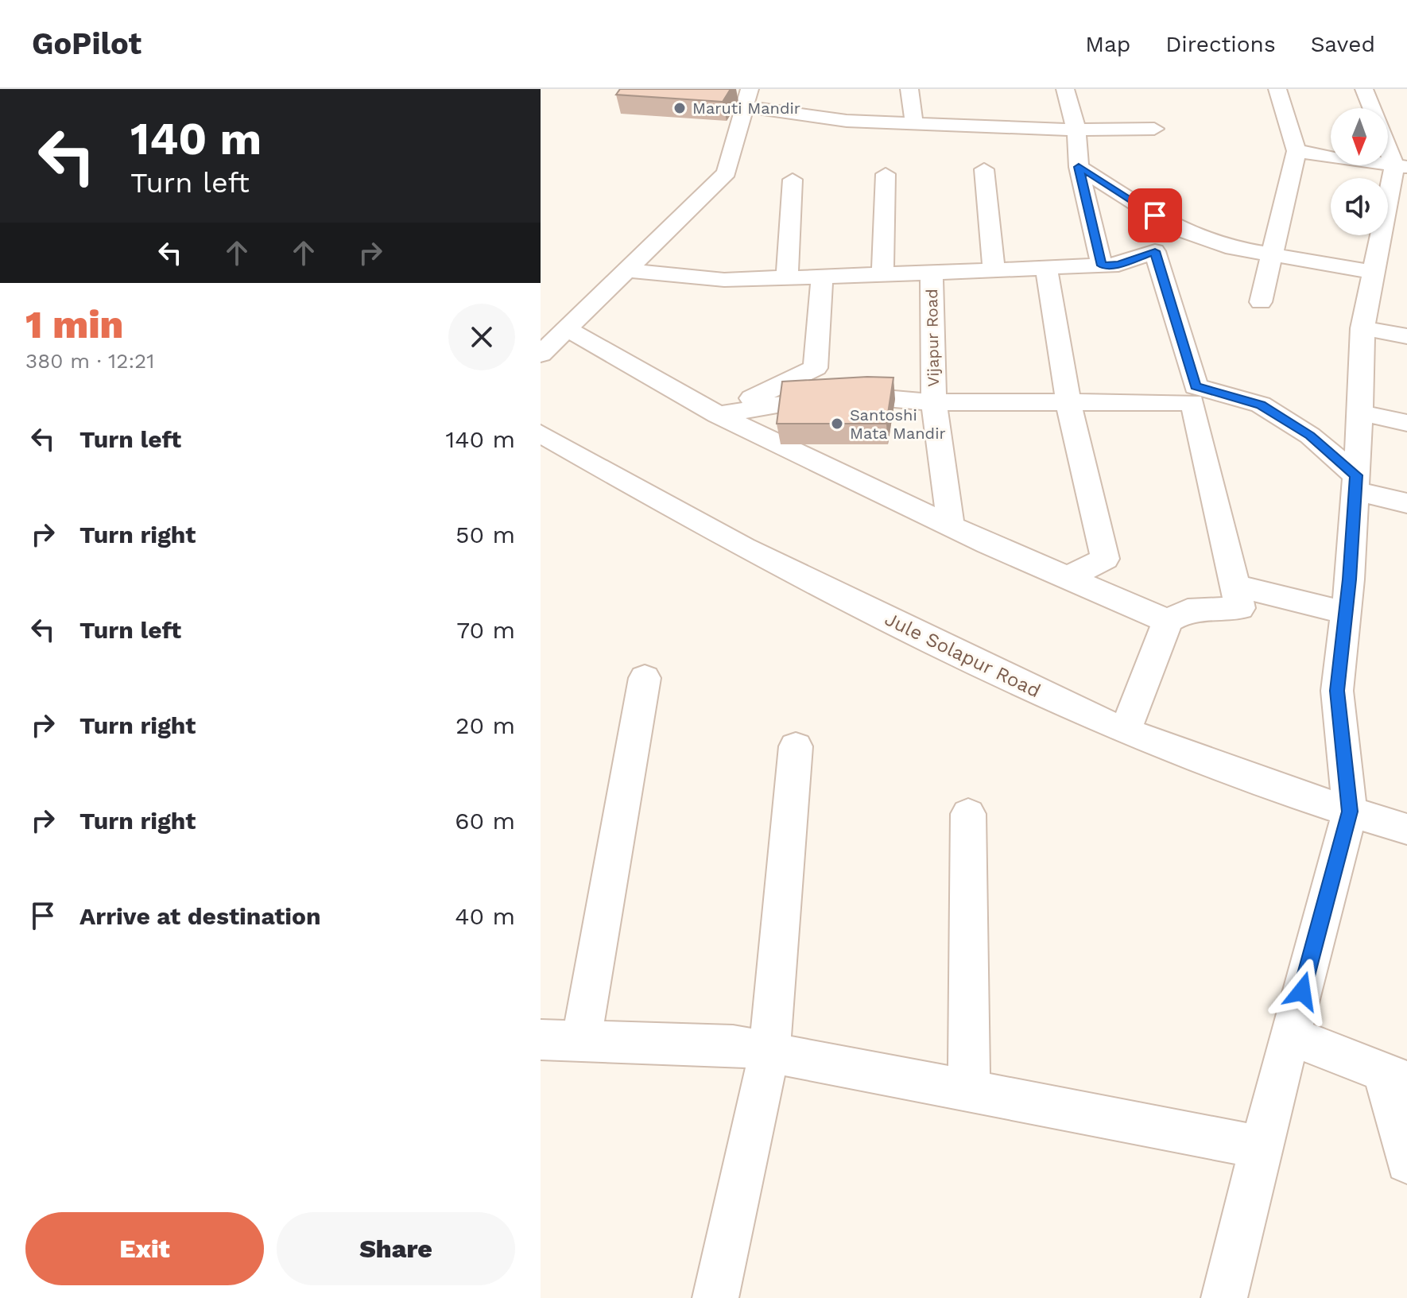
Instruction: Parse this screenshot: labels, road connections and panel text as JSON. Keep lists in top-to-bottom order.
{
  "streets": {
    "street": ["Vijapur Road", "Jule Solapur Road"]
  },
  "places": ["Maruti Mandir", "Santoshi Mata Mandir"],
  "north": "bottom",
  "page": {
    "header": "GoPilot",
    "nav": ["Map", "Directions", "Saved"],
    "turn": ["140 m", "Turn left"],
    "heading": ["1 min", "380 m · 12:21"],
    "list": [
      {
        "name": "Turn left",
        "value": "140 m"
      },
      {
        "name": "Turn right",
        "value": "50 m"
      },
      {
        "name": "Turn left",
        "value": "70 m"
      },
      {
        "name": "Turn right",
        "value": "20 m"
      },
      {
        "name": "Turn right",
        "value": "60 m"
      },
      {
        "name": "Arrive at destination",
        "value": "40 m"
      }
    ],
    "buttons": ["Exit", "Share"]
  }
}
